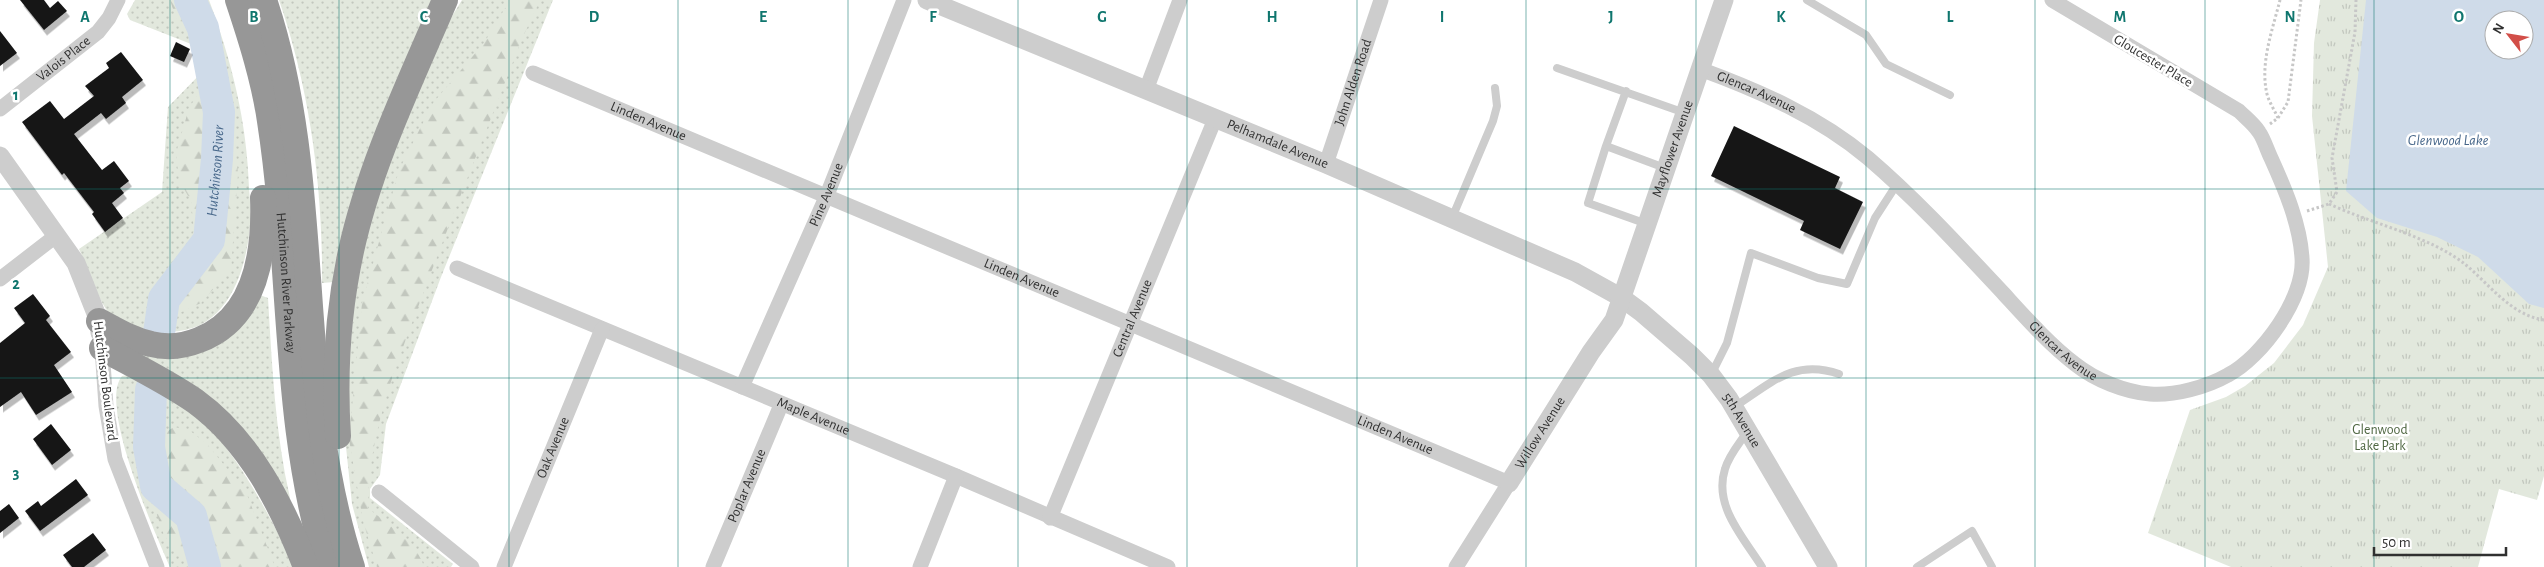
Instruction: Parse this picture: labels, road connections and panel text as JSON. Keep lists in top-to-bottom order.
{
  "streets": {
    "highway": ["Hutchinson River Parkway"],
    "street": [
      "Valois Place",
      "Gloucester Place",
      "John Alden Road",
      "Glencar Avenue",
      "Linden Avenue",
      "Pelhamdale Avenue",
      "Mayflower Avenue",
      "Pine Avenue",
      "Central Avenue",
      "Hutchinson Boulevard",
      "Maple Avenue",
      "5th Avenue",
      "Willow Avenue",
      "Oak Avenue",
      "Poplar Avenue"
    ]
  },
  "crossings": [
    ["Gloucester Place", "Glencar Avenue"],
    ["John Alden Road", "Pelhamdale Avenue"],
    ["Glencar Avenue", "Mayflower Avenue"],
    ["Linden Avenue", "Pine Avenue"],
    ["Linden Avenue", "Central Avenue"],
    ["Linden Avenue", "Willow Avenue"],
    ["Pelhamdale Avenue", "Mayflower Avenue"],
    ["Pelhamdale Avenue", "Central Avenue"],
    ["Pelhamdale Avenue", "5th Avenue"],
    ["Pelhamdale Avenue", "Willow Avenue"],
    ["Mayflower Avenue", "5th Avenue"],
    ["Mayflower Avenue", "Willow Avenue"],
    ["Pine Avenue", "Maple Avenue"],
    ["Central Avenue", "Maple Avenue"],
    ["Maple Avenue", "Oak Avenue"],
    ["Maple Avenue", "Poplar Avenue"],
    ["5th Avenue", "Willow Avenue"]
  ],
  "water": ["Glenwood Lake", "Hutchinson River"],
  "parks": ["Glenwood Lake Park"],
  "scale_bar": "50 m",
  "north": "top left",
  "grid": {
    "columns": [
      "A",
      "B",
      "C",
      "D",
      "E",
      "F",
      "G",
      "H",
      "I",
      "J",
      "K",
      "L",
      "M",
      "N",
      "O"
    ],
    "rows": ["1", "2", "3"]
  }
}
